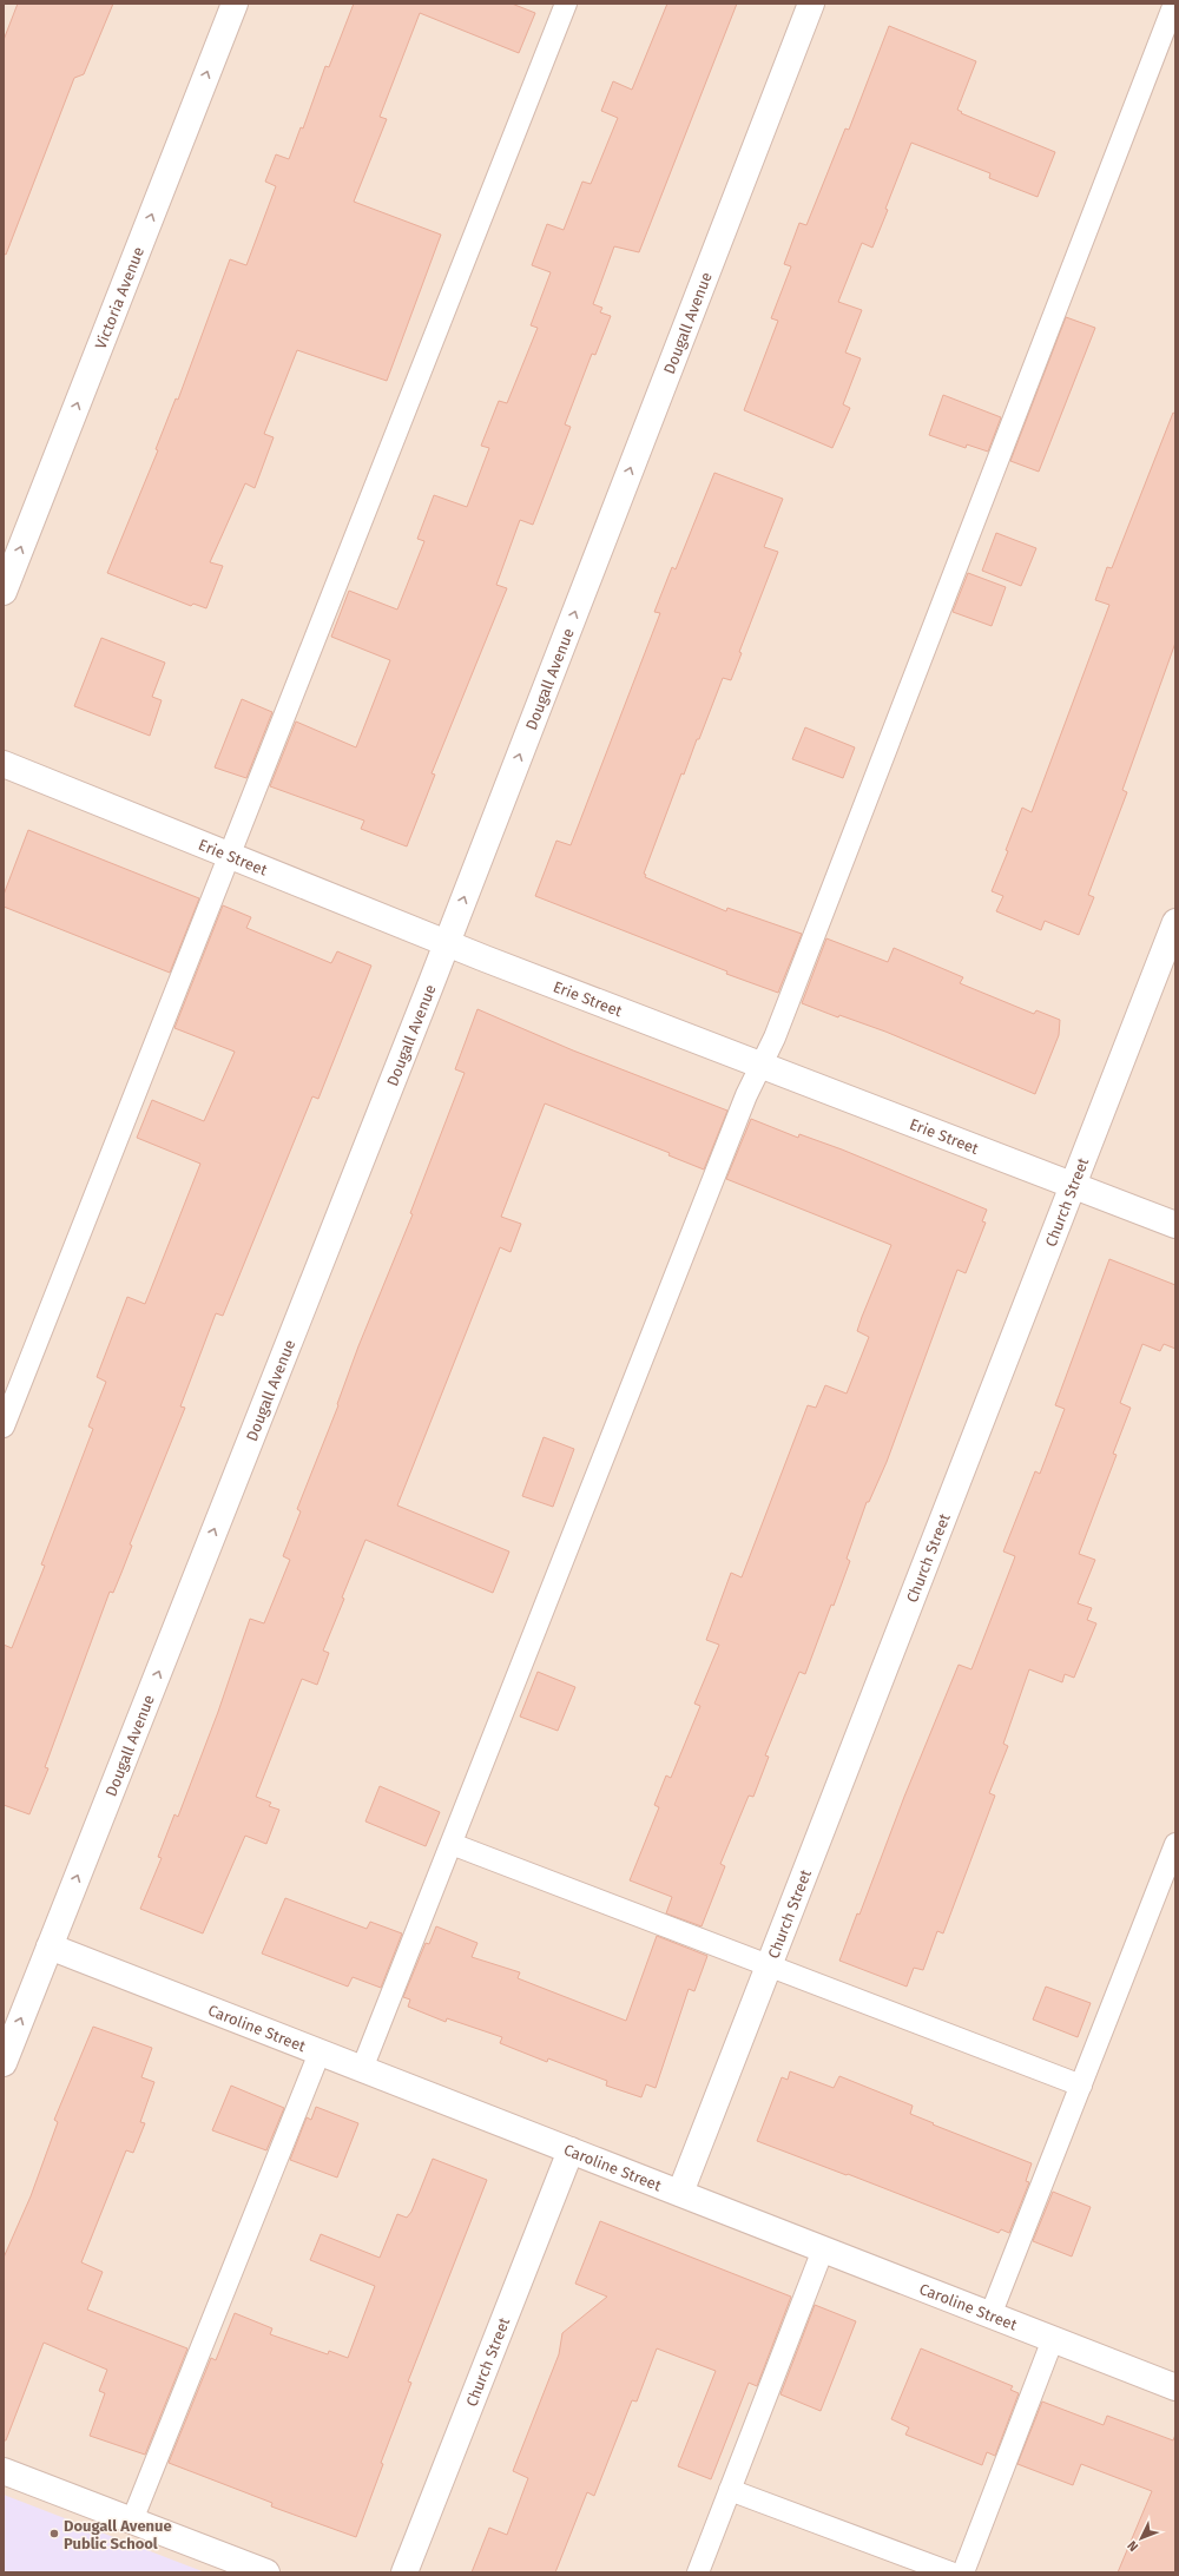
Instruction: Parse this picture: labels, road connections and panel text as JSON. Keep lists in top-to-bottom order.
{
  "streets": {
    "street": [
      "Victoria Avenue",
      "Dougall Avenue",
      "Erie Street",
      "Church Street",
      "Caroline Street"
    ]
  },
  "crossings": [
    ["Dougall Avenue", "Erie Street"],
    ["Dougall Avenue", "Caroline Street"],
    ["Erie Street", "Church Street"],
    ["Church Street", "Caroline Street"]
  ],
  "one_way": ["Victoria Avenue", "Dougall Avenue"],
  "places": ["Dougall Avenue Public School"],
  "north": "bottom left"
}
